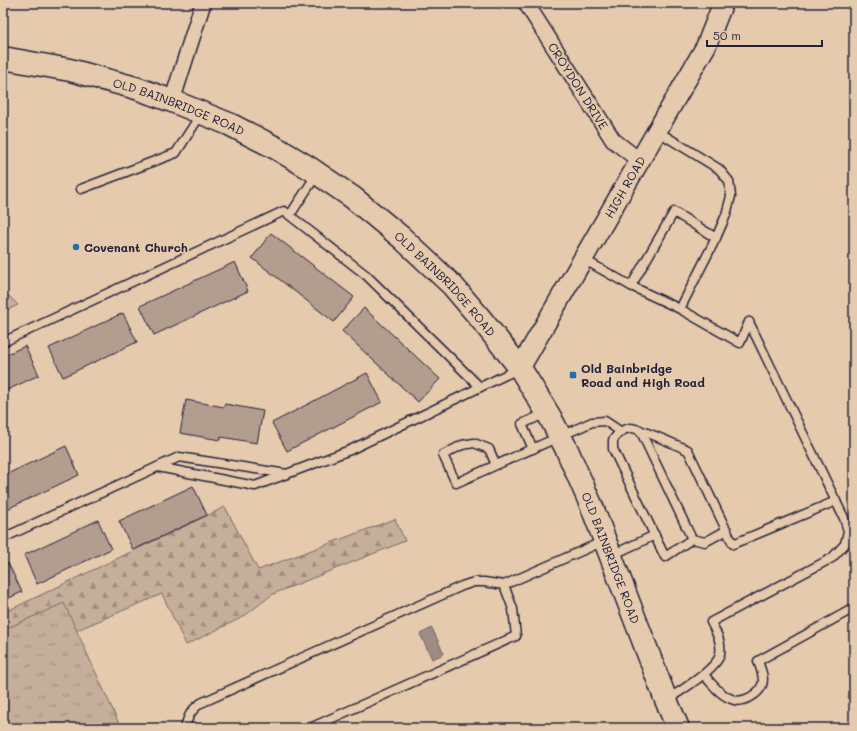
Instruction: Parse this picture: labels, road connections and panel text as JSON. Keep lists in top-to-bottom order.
{
  "streets": {
    "main road": ["OLD BAINBRIDGE ROAD"],
    "street": ["CROYDON DRIVE", "HIGH ROAD"]
  },
  "crossings": [
    ["CROYDON DRIVE", "HIGH ROAD"],
    ["OLD BAINBRIDGE ROAD", "HIGH ROAD"]
  ],
  "places": {
    "other": ["Covenant Church"],
    "transit": ["Old Bainbridge Road and High Road"]
  },
  "scale_bar": "50 m"
}
